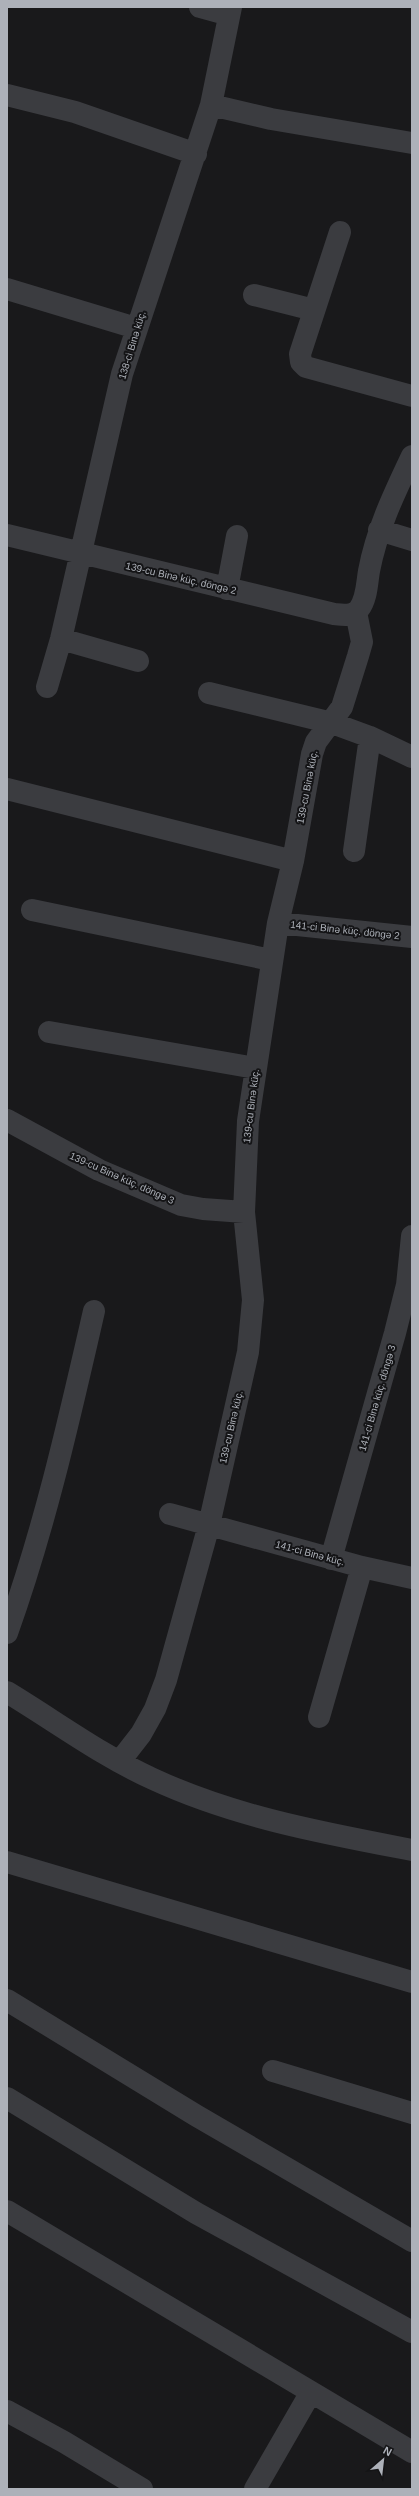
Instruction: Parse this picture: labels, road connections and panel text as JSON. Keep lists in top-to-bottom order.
{
  "streets": {
    "street": [
      "138-ci Binə küç.",
      "139-cu Binə küç. döngə 2",
      "139-cu Binə küç.",
      "141-ci Binə küç. döngə 2",
      "139-cu Binə küç. döngə 3",
      "141-ci Binə küç. döngə 3",
      "141-ci Binə küç."
    ]
  },
  "crossings": [
    ["138-ci Binə küç.", "139-cu Binə küç. döngə 2"],
    ["139-cu Binə küç. döngə 2", "139-cu Binə küç."],
    ["139-cu Binə küç.", "141-ci Binə küç. döngə 2"],
    ["139-cu Binə küç.", "139-cu Binə küç. döngə 3"],
    ["139-cu Binə küç.", "141-ci Binə küç."],
    ["141-ci Binə küç. döngə 3", "141-ci Binə küç."]
  ],
  "north": "top right"
}
